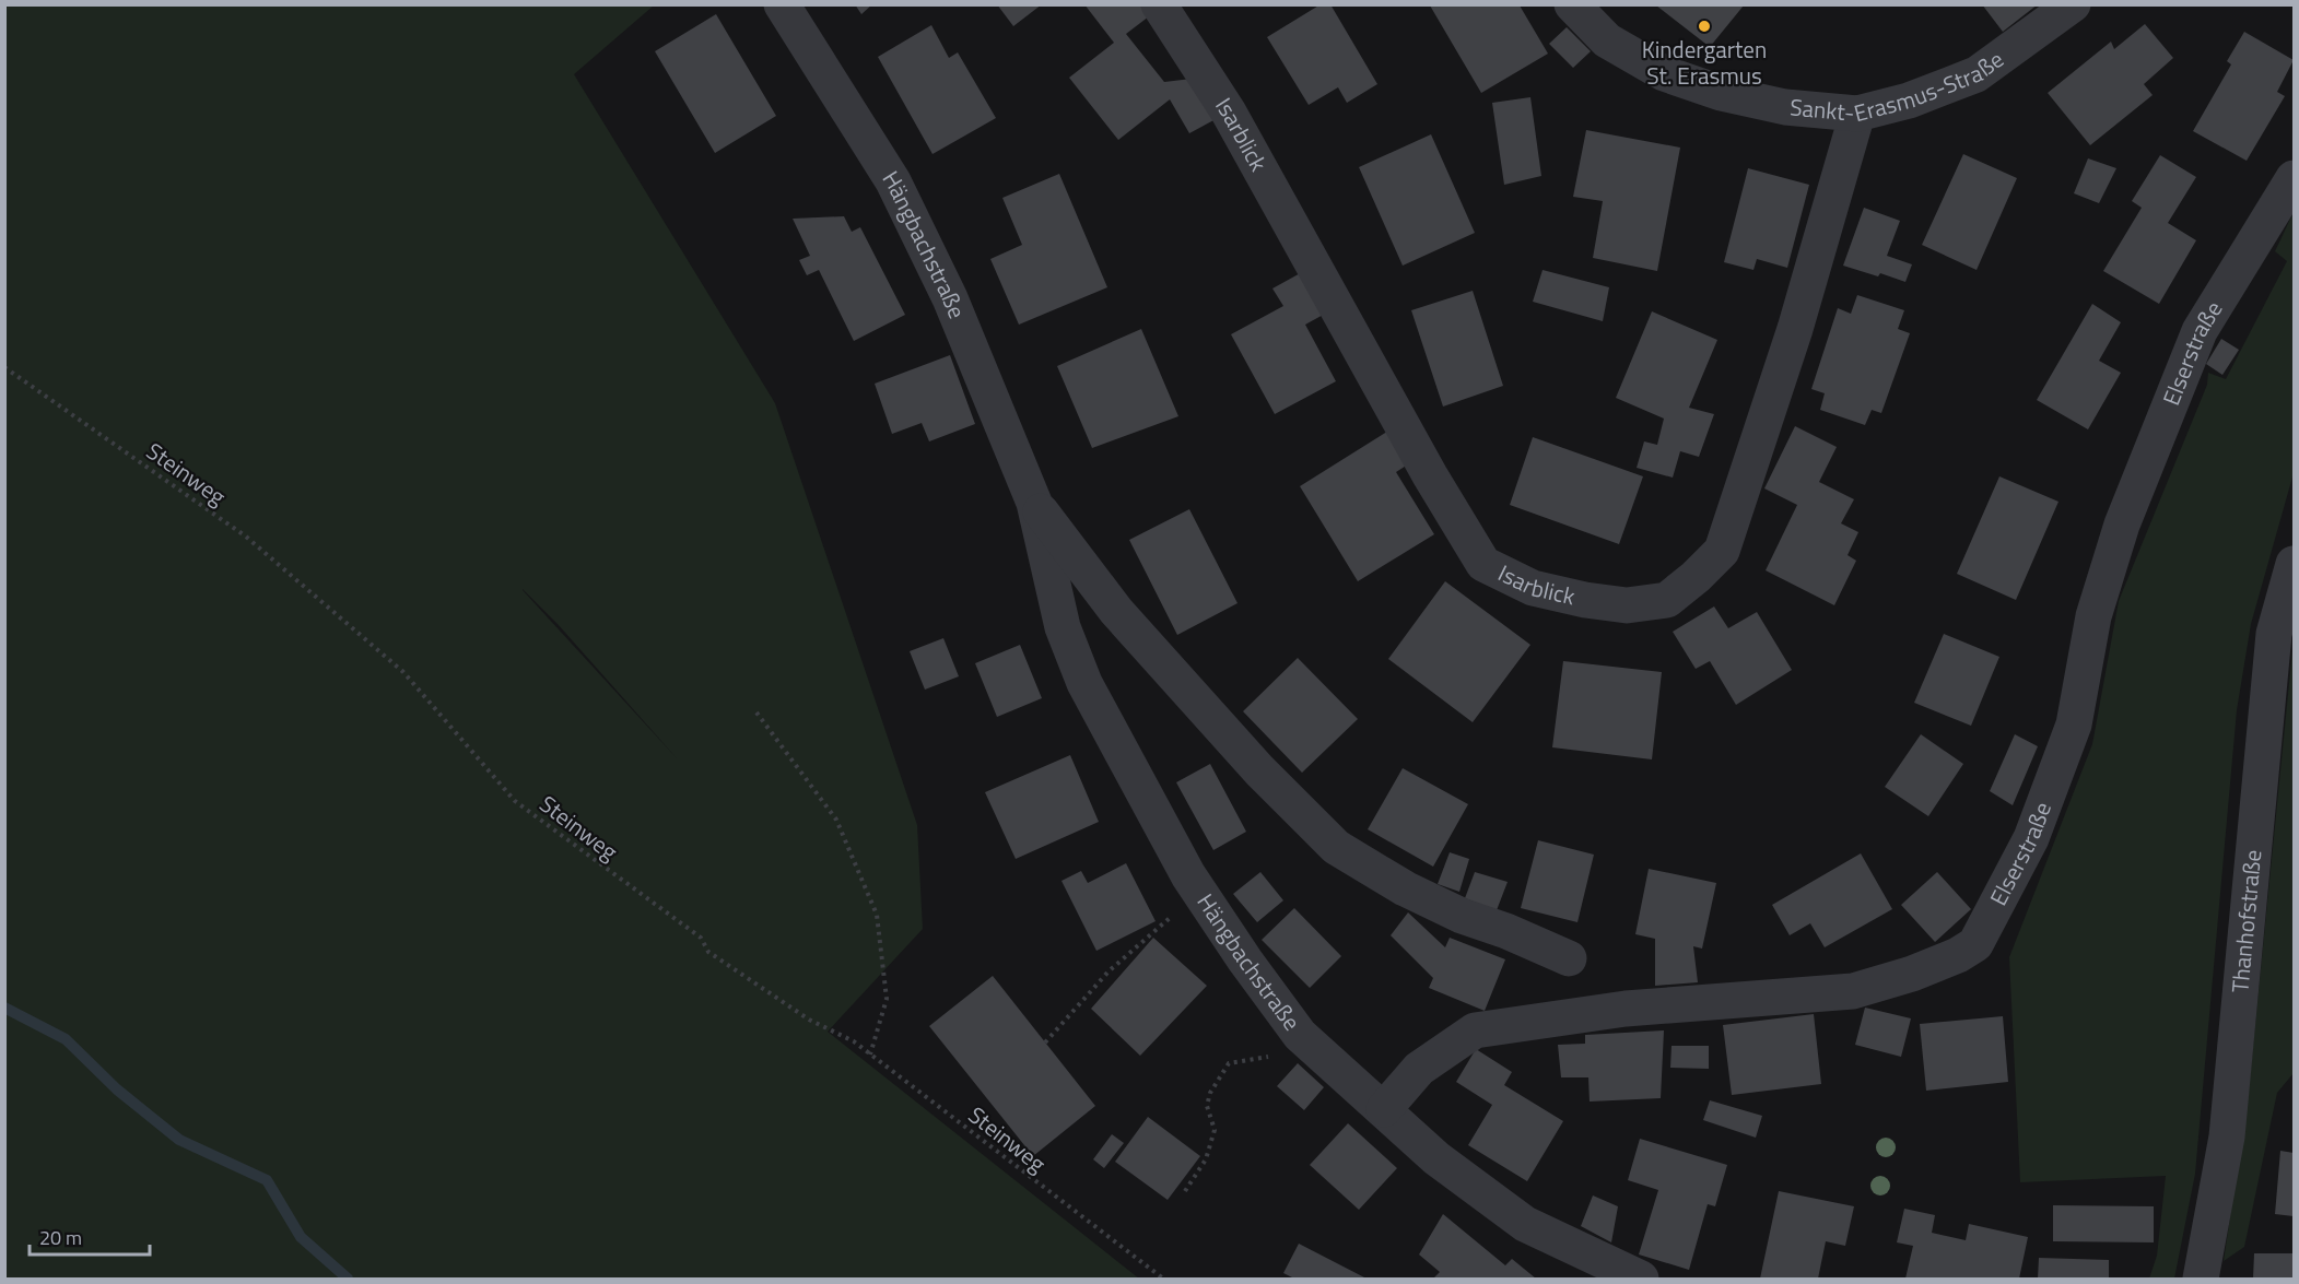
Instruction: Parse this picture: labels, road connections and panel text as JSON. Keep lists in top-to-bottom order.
{
  "streets": {
    "street": [
      "Sankt-Erasmus-Straße",
      "Isarblick",
      "Hängbachstraße",
      "Elserstraße",
      "Thanhofstraße"
    ],
    "path": ["Steinweg"]
  },
  "crossings": [
    ["Sankt-Erasmus-Straße", "Isarblick"],
    ["Hängbachstraße", "Elserstraße"]
  ],
  "places": ["Kindergarten St. Erasmus"],
  "scale_bar": "20 m"
}
